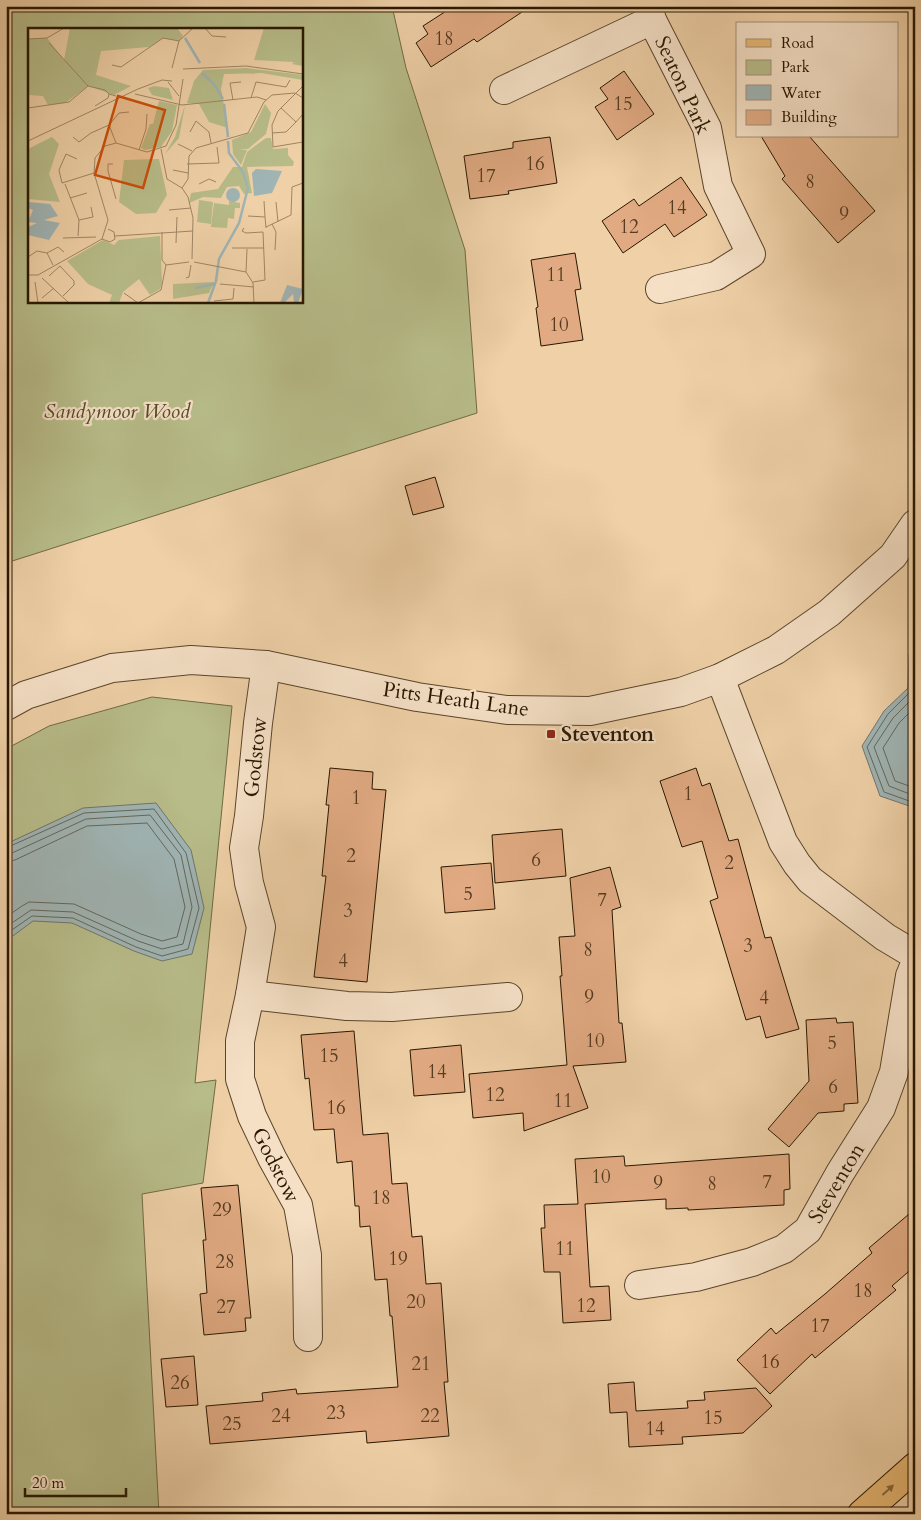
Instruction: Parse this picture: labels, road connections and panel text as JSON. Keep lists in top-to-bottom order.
{
  "streets": {
    "street": [
      "Seaton Park",
      "Pitts Heath Lane",
      "Godstow",
      "Steventon"
    ]
  },
  "crossings": [
    ["Pitts Heath Lane", "Godstow"]
  ],
  "parks": ["Sandymoor Wood"],
  "places": {
    "transit": ["Steventon"]
  },
  "house_numbers": [
    "18",
    "15",
    "16",
    "17",
    "8",
    "14",
    "9",
    "12",
    "11",
    "10",
    "1",
    "1",
    "2",
    "6",
    "2",
    "5",
    "7",
    "3",
    "3",
    "8",
    "4",
    "9",
    "4",
    "10",
    "5",
    "15",
    "14",
    "6",
    "12",
    "11",
    "16",
    "10",
    "7",
    "9",
    "8",
    "18",
    "29",
    "11",
    "19",
    "28",
    "18",
    "20",
    "12",
    "27",
    "17",
    "16",
    "21",
    "26",
    "23",
    "24",
    "22",
    "15",
    "25",
    "14"
  ],
  "legend": [
    "Road",
    "Park",
    "Water",
    "Building"
  ],
  "scale_bar": "20 m"
}
